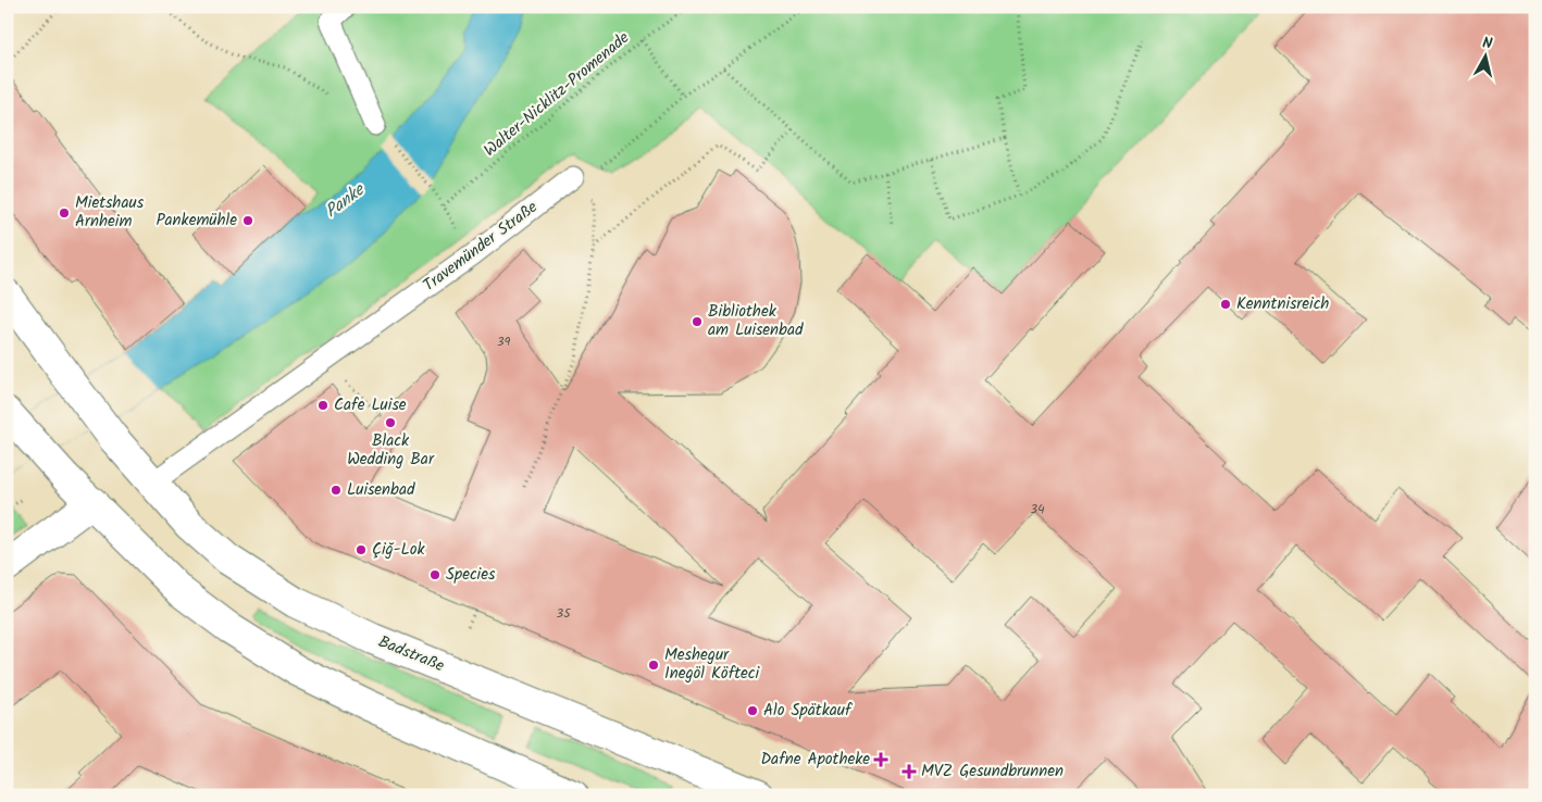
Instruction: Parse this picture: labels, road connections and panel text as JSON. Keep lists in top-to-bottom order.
{
  "streets": {
    "main road": ["Badstraße"],
    "lane": ["Travemünder Straße"],
    "path": ["Walter-Nicklitz-Promenade"]
  },
  "crossings": [
    ["Travemünder Straße", "Badstraße"]
  ],
  "water": ["Panke"],
  "places": {
    "other": [
      "Mietshaus Arnheim",
      "Pankemühle",
      "Kenntnisreich",
      "Bibliothek am Luisenbad",
      "Cafe Luise",
      "Black Wedding Bar",
      "Luisenbad",
      "Çiğ-Lok",
      "Species",
      "Meshegur Inegöl Köfteci",
      "Alo Spätkauf"
    ],
    "health": ["Dafne Apotheke", "MVZ Gesundbrunnen"]
  },
  "house_numbers": ["39", "34", "35"],
  "north": "top"
}
